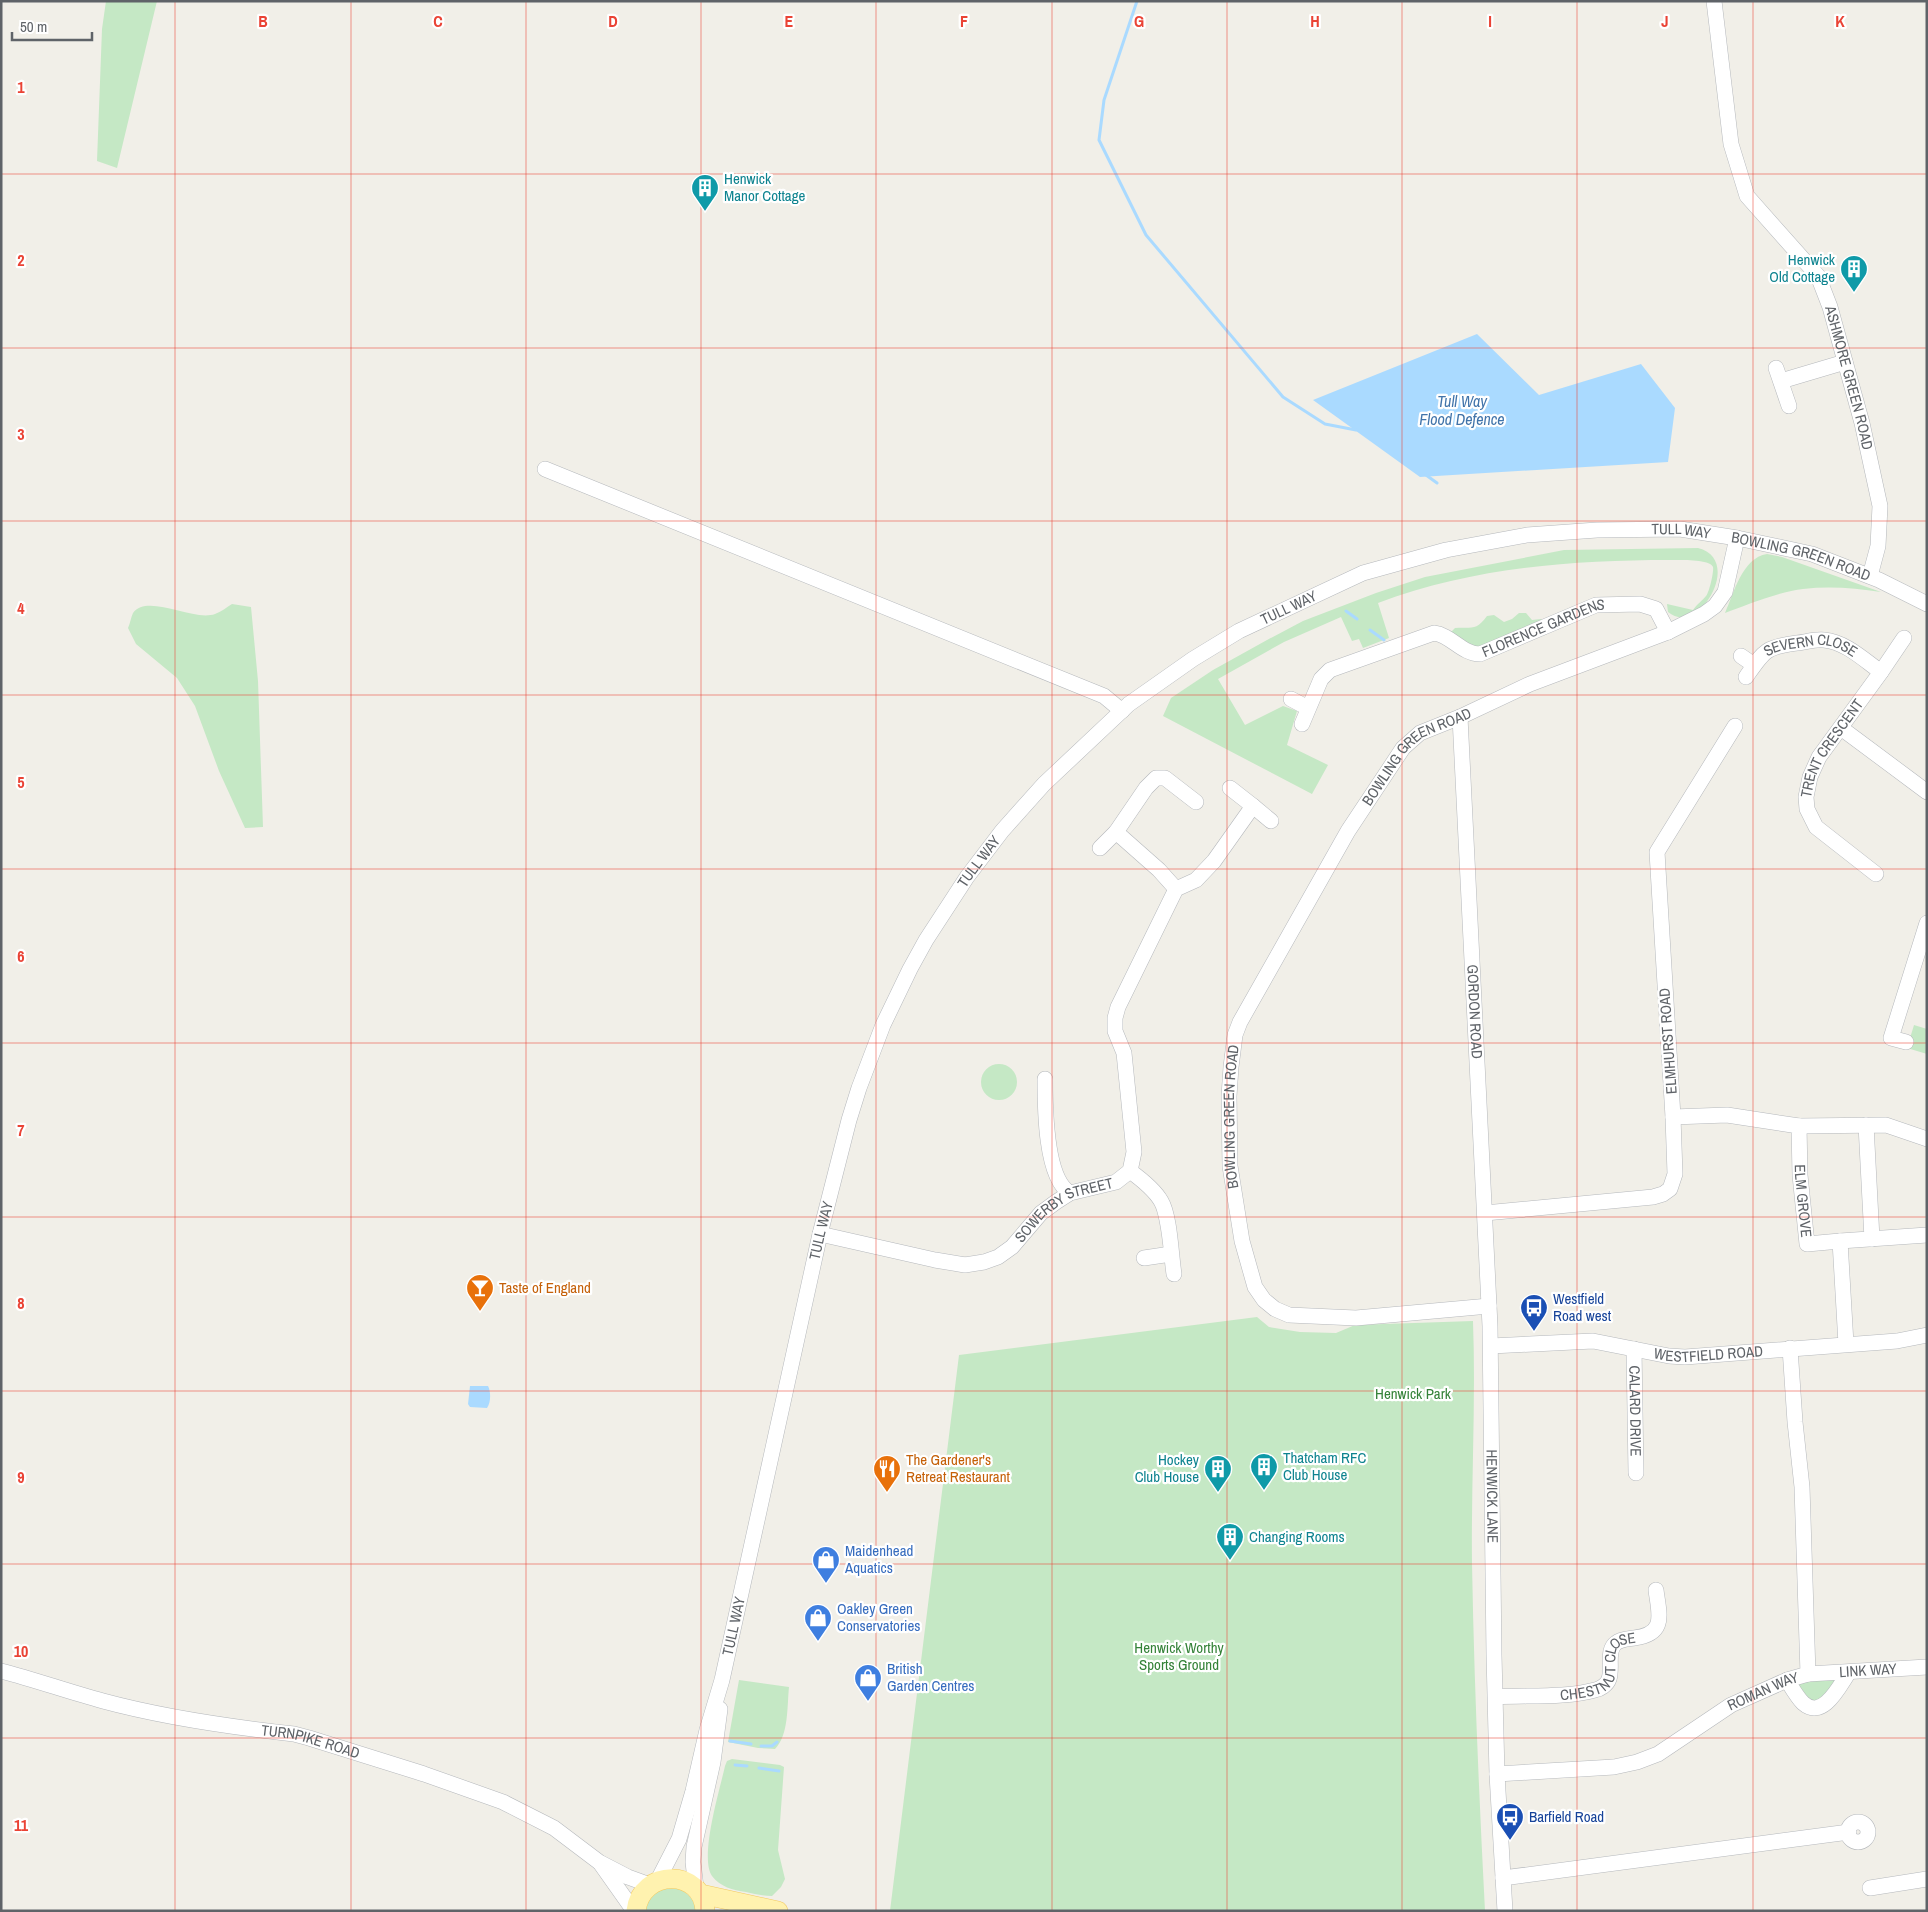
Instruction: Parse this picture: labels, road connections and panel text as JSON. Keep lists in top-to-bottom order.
{
  "streets": {
    "street": [
      "ASHMORE GREEN ROAD",
      "TULL WAY",
      "BOWLING GREEN ROAD",
      "FLORENCE GARDENS",
      "SEVERN CLOSE",
      "TRENT CRESCENT",
      "GORDON ROAD",
      "ELMHURST ROAD",
      "ELM GROVE",
      "SOWERBY STREET",
      "WESTFIELD ROAD",
      "CALARD DRIVE",
      "HENWICK LANE",
      "CHESTNUT CLOSE",
      "LINK WAY",
      "ROMAN WAY",
      "TURNPIKE ROAD"
    ]
  },
  "crossings": [
    ["ASHMORE GREEN ROAD", "BOWLING GREEN ROAD"],
    ["TULL WAY", "BOWLING GREEN ROAD"],
    ["TULL WAY", "SOWERBY STREET"],
    ["TULL WAY", "TURNPIKE ROAD"],
    ["BOWLING GREEN ROAD", "FLORENCE GARDENS"],
    ["BOWLING GREEN ROAD", "GORDON ROAD"],
    ["BOWLING GREEN ROAD", "HENWICK LANE"],
    ["SEVERN CLOSE", "TRENT CRESCENT"],
    ["GORDON ROAD", "ELMHURST ROAD"],
    ["GORDON ROAD", "HENWICK LANE"],
    ["WESTFIELD ROAD", "CALARD DRIVE"],
    ["WESTFIELD ROAD", "HENWICK LANE"],
    ["WESTFIELD ROAD", "ROMAN WAY"],
    ["HENWICK LANE", "CHESTNUT CLOSE"],
    ["HENWICK LANE", "ROMAN WAY"],
    ["LINK WAY", "ROMAN WAY"]
  ],
  "water": ["Tull Way Flood Defence"],
  "parks": ["Henwick Park", "Henwick Worthy Sports Ground"],
  "places": {
    "building": [
      "Henwick Manor Cottage",
      "Henwick Old Cottage",
      "Thatcham RFC Club House",
      "Hockey Club House",
      "Changing Rooms"
    ],
    "bar": ["Taste of England"],
    "bus stop": ["Westfield Road west", "Barfield Road"],
    "restaurant": ["The Gardener's Retreat Restaurant"],
    "shop": ["Maidenhead Aquatics", "Oakley Green Conservatories", "British Garden Centres"]
  },
  "scale_bar": "50 m",
  "grid": {
    "columns": [
      "B",
      "C",
      "D",
      "E",
      "F",
      "G",
      "H",
      "I",
      "J",
      "K"
    ],
    "rows": [
      "1",
      "2",
      "3",
      "4",
      "5",
      "6",
      "7",
      "8",
      "9",
      "10",
      "11"
    ]
  }
}
